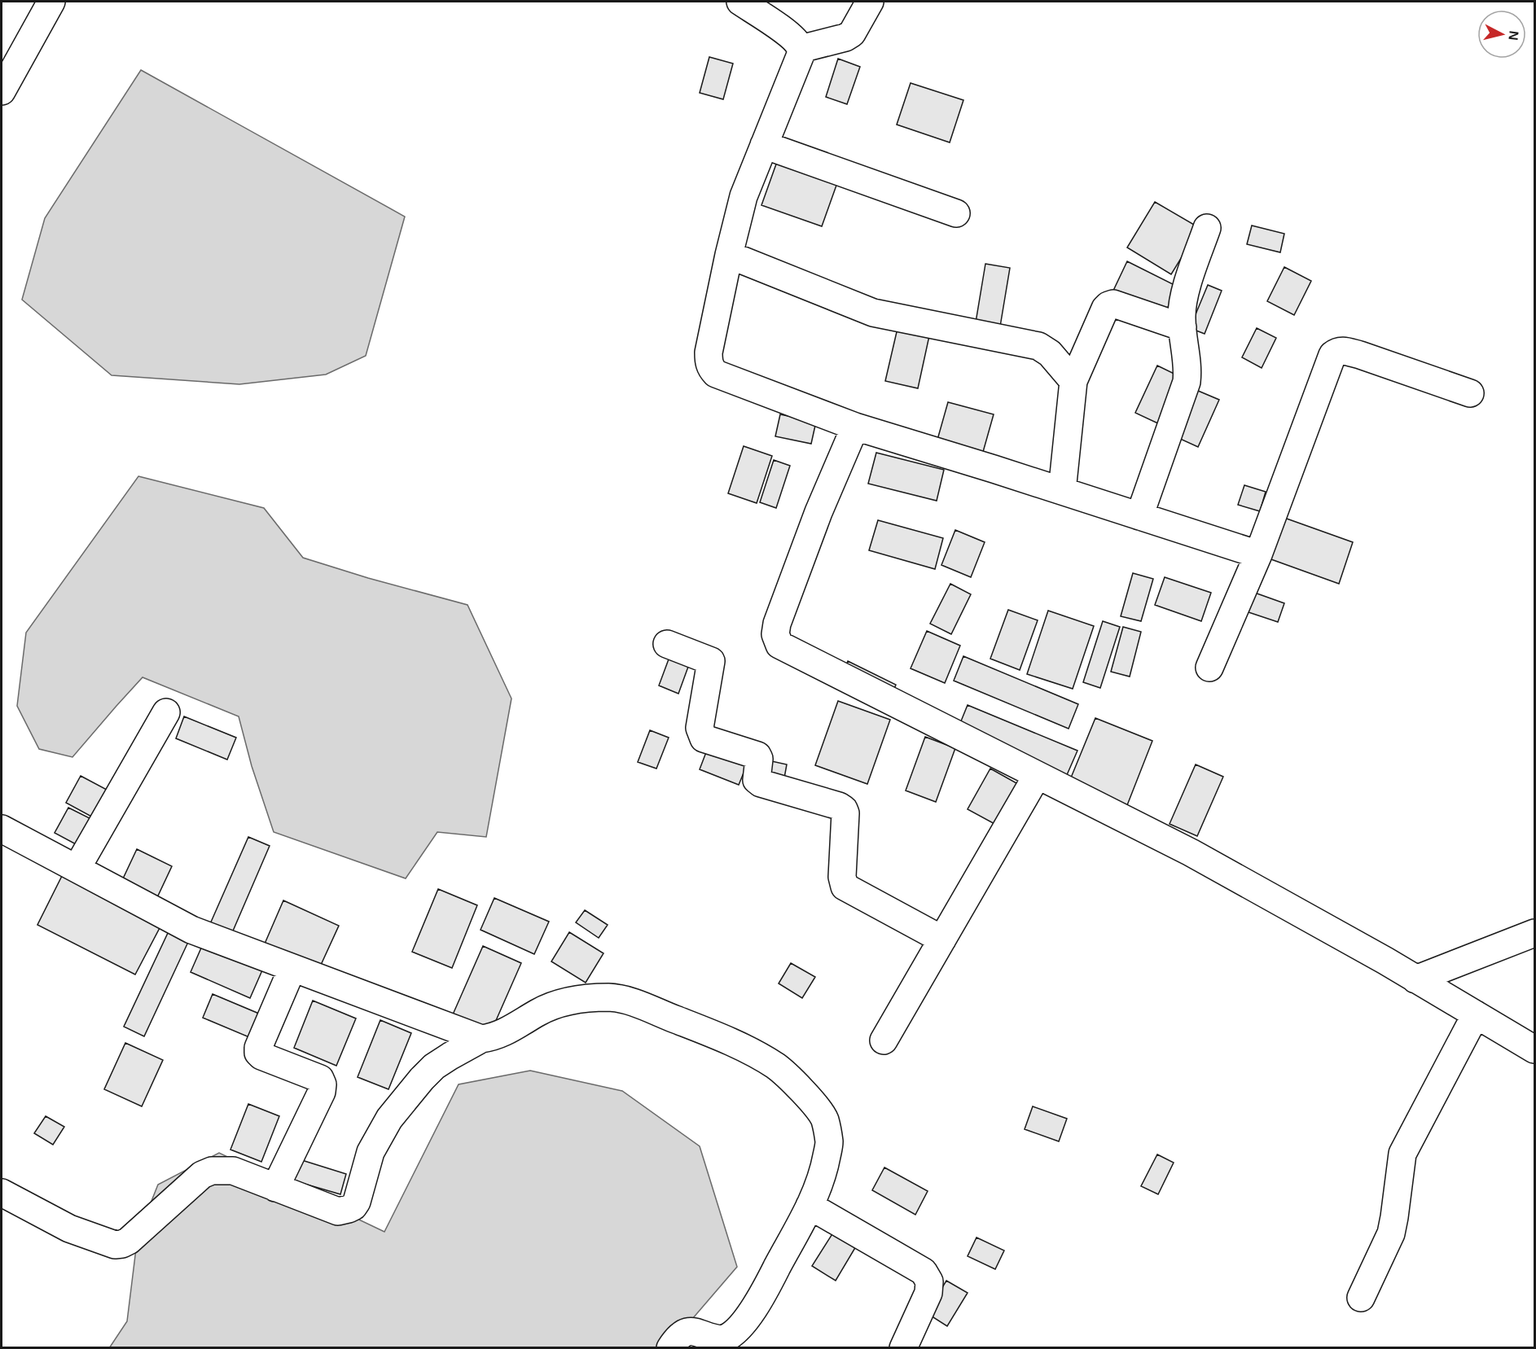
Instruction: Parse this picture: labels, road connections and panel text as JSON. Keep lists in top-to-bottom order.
{
  "north": "right"
}
